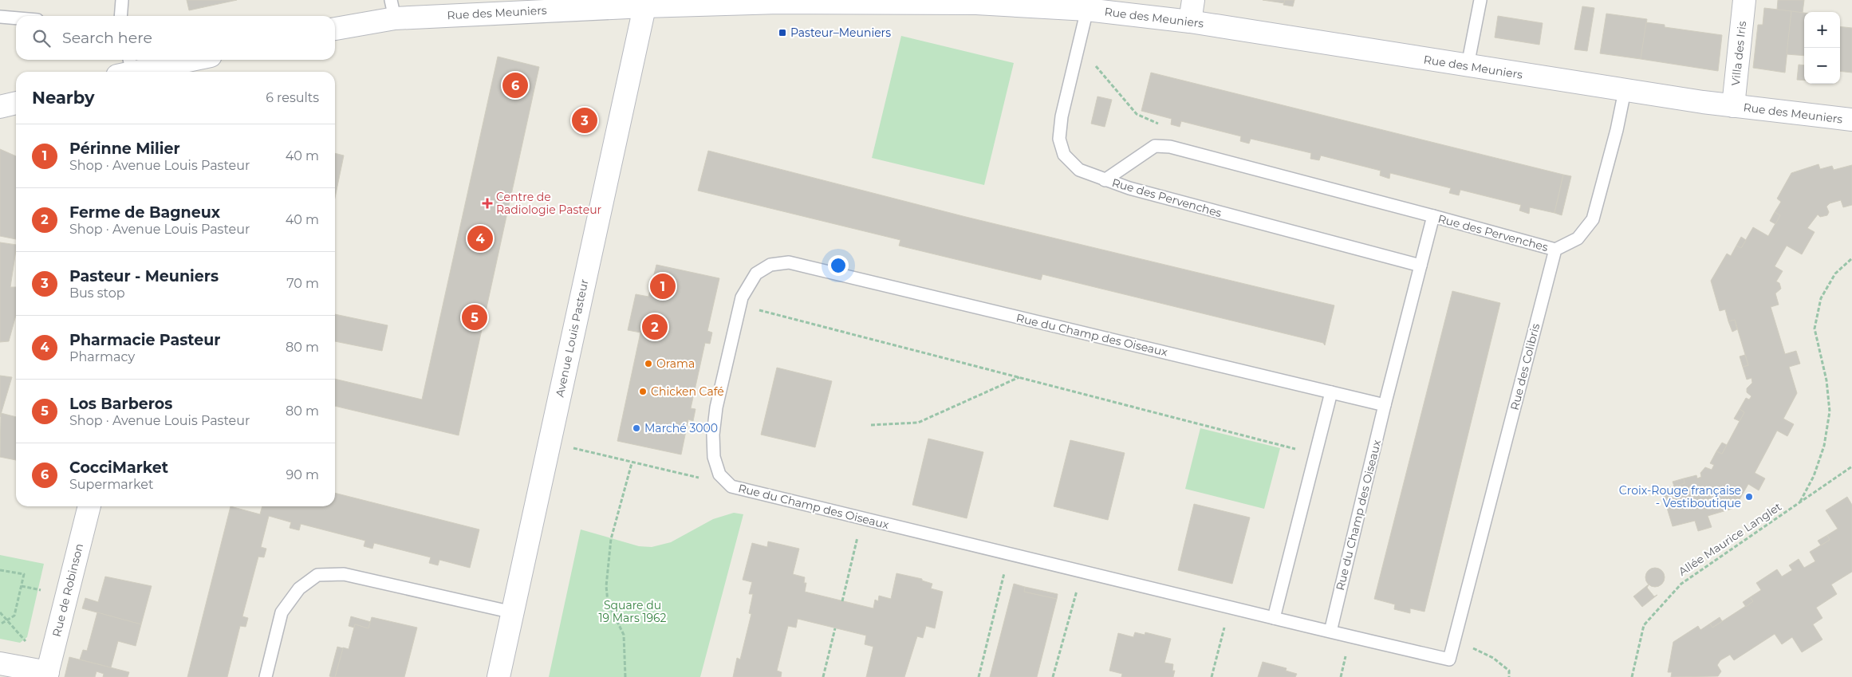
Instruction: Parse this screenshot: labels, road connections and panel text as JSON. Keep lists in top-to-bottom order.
{
  "streets": {
    "street": [
      "Rue des Meuniers",
      "Villa des Iris",
      "Avenue Louis Pasteur",
      "Rue de Robinson"
    ],
    "lane": ["Rue des Pervenches", "Rue du Champ des Oiseaux", "Rue des Colibris"],
    "path": ["Allée Maurice Langlet"]
  },
  "crossings": [
    ["Rue des Meuniers", "Villa des Iris"],
    ["Rue des Meuniers", "Rue des Pervenches"],
    ["Rue des Meuniers", "Avenue Louis Pasteur"],
    ["Rue des Pervenches", "Rue du Champ des Oiseaux"],
    ["Rue des Pervenches", "Rue des Colibris"],
    ["Rue du Champ des Oiseaux", "Rue des Colibris"]
  ],
  "parks": ["Square du 19 Mars 1962"],
  "places": {
    "transit": ["Pasteur–Meuniers"],
    "health": ["Centre de Radiologie Pasteur"],
    "other": [
      "Orama",
      "Chicken Café",
      "Marché 3000",
      "Croix-Rouge française - Vestiboutique"
    ]
  },
  "page": {
    "map_buttons": ["+", "−"],
    "search": "Search here",
    "pins": [
      "6",
      "3",
      "4",
      "1",
      "5",
      "2"
    ],
    "heading": ["Nearby", "6 results"],
    "list": [
      {
        "mark": "1",
        "name": "Périnne Milier",
        "note": "Shop · Avenue Louis Pasteur",
        "value": "40 m"
      },
      {
        "mark": "2",
        "name": "Ferme de Bagneux",
        "note": "Shop · Avenue Louis Pasteur",
        "value": "40 m"
      },
      {
        "mark": "3",
        "name": "Pasteur - Meuniers",
        "note": "Bus stop",
        "value": "70 m"
      },
      {
        "mark": "4",
        "name": "Pharmacie Pasteur",
        "note": "Pharmacy",
        "value": "80 m"
      },
      {
        "mark": "5",
        "name": "Los Barberos",
        "note": "Shop · Avenue Louis Pasteur",
        "value": "80 m"
      },
      {
        "mark": "6",
        "name": "CocciMarket",
        "note": "Supermarket",
        "value": "90 m"
      }
    ]
  }
}
